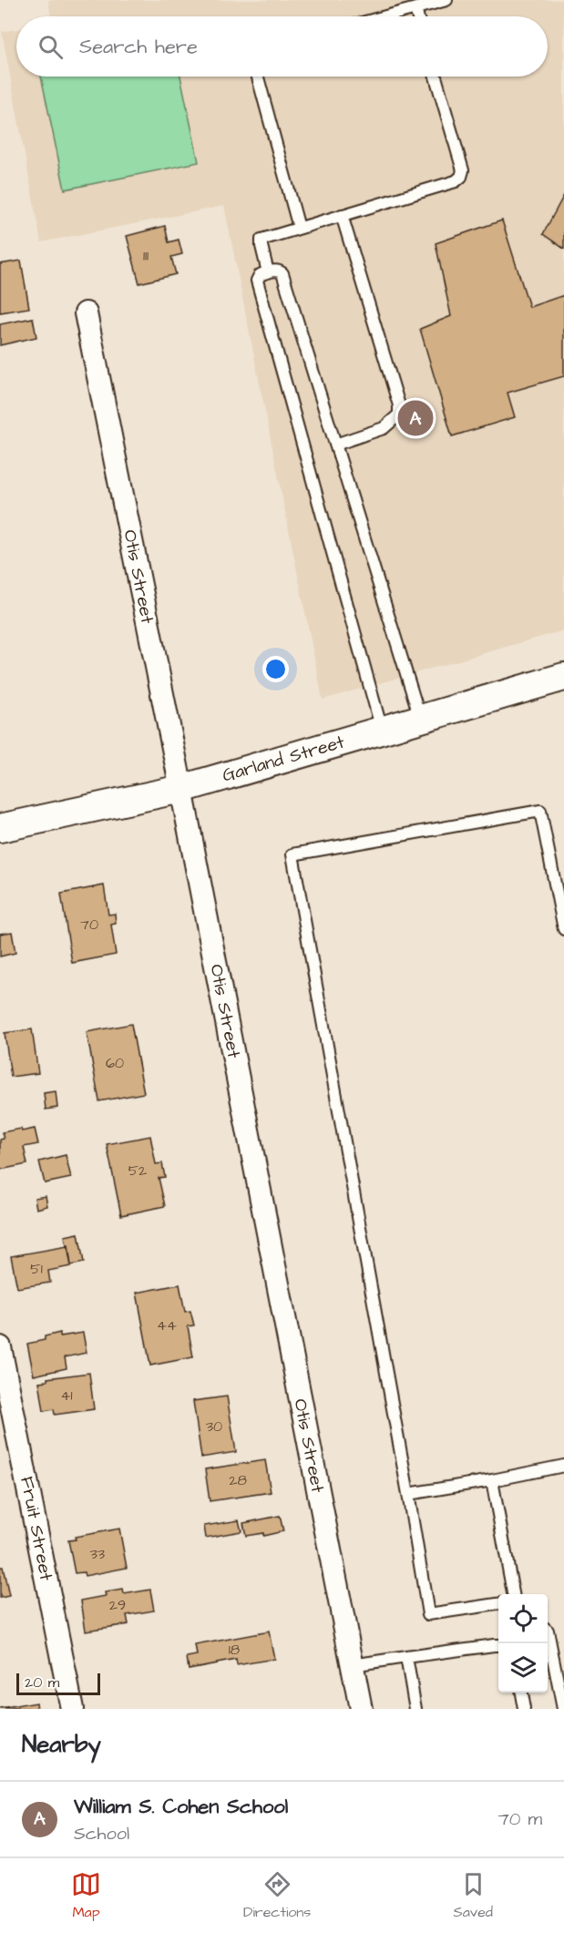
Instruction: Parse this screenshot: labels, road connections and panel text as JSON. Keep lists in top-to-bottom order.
{
  "streets": {
    "street": ["Otis Street", "Garland Street", "Fruit Street"]
  },
  "crossings": [
    ["Otis Street", "Garland Street"]
  ],
  "house_numbers": [
    "111",
    "70",
    "60",
    "52",
    "51",
    "44",
    "41",
    "30",
    "28",
    "33",
    "29",
    "18"
  ],
  "scale_bar": "20 m",
  "page": {
    "search": "Search here",
    "pins": "A",
    "scale": "20 m",
    "heading": "Nearby",
    "list": [
      {
        "mark": "A",
        "name": "William S. Cohen School",
        "note": "School",
        "value": "70 m"
      }
    ],
    "nav": ["Map", "Directions", "Saved"]
  }
}
